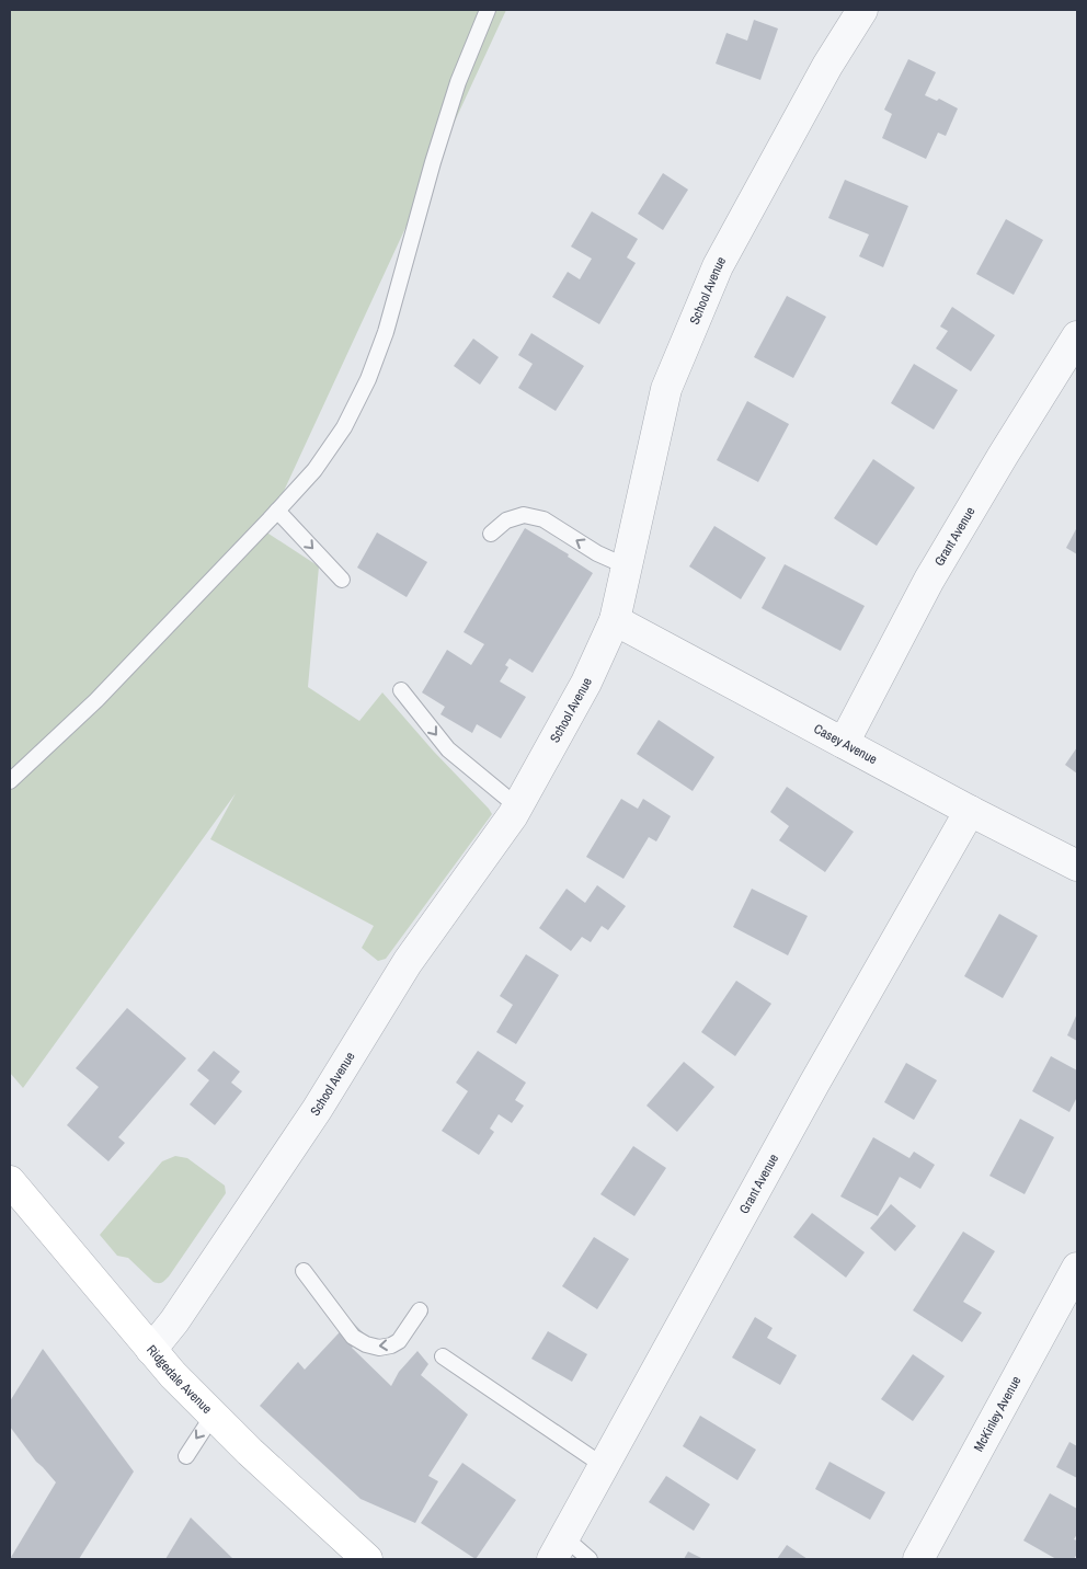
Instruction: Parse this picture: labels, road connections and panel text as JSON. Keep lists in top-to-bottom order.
{
  "streets": {
    "main road": ["Ridgedale Avenue"],
    "street": [
      "School Avenue",
      "Grant Avenue",
      "Casey Avenue",
      "McKinley Avenue"
    ]
  },
  "crossings": [
    ["School Avenue", "Casey Avenue"],
    ["School Avenue", "Ridgedale Avenue"],
    ["Grant Avenue", "Casey Avenue"]
  ]
}
